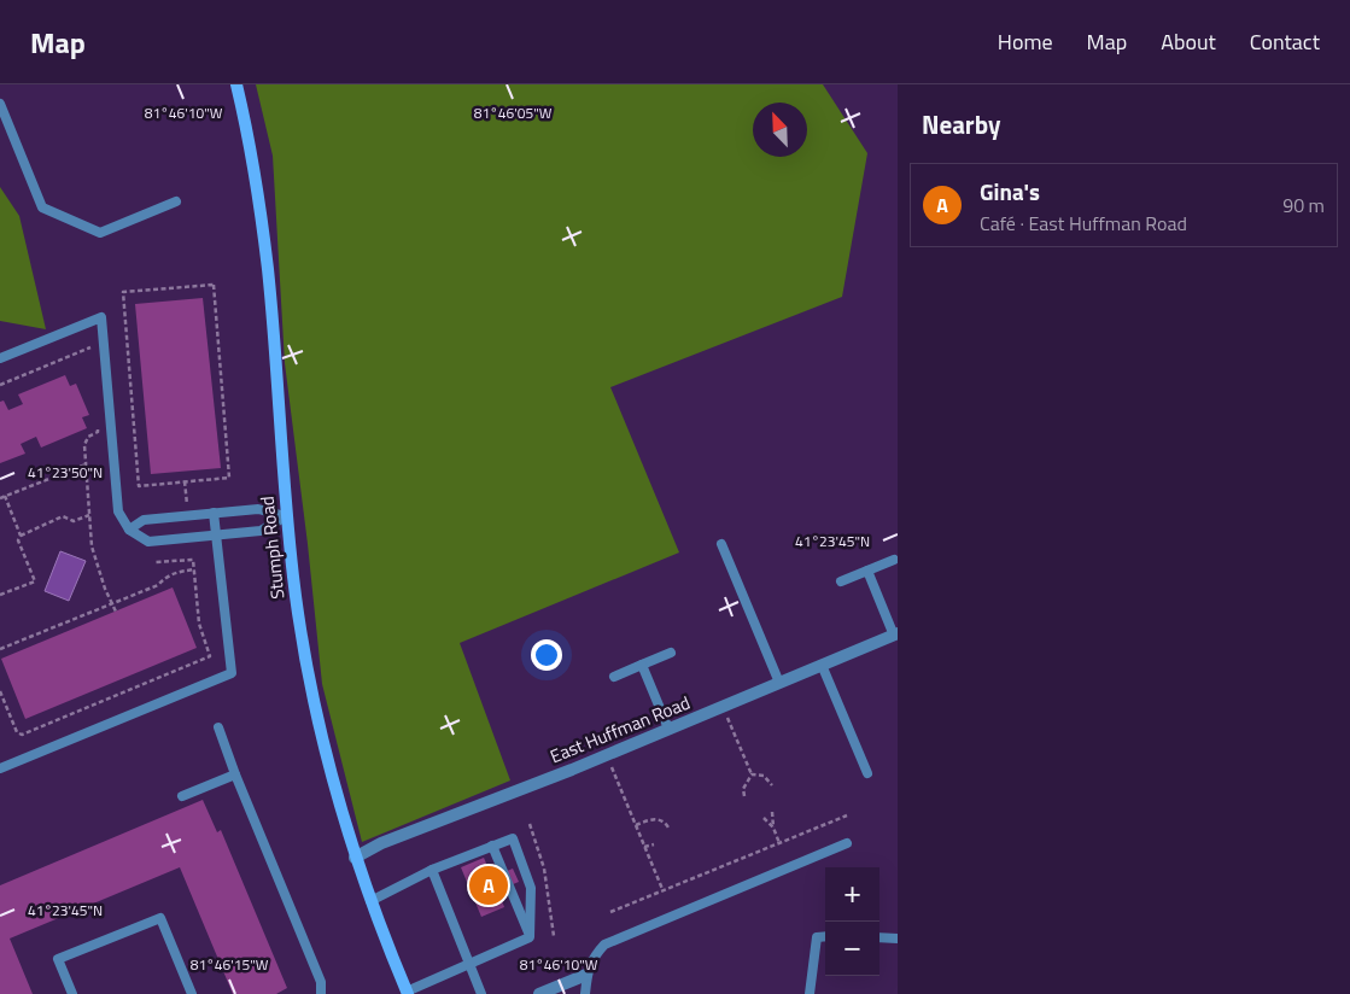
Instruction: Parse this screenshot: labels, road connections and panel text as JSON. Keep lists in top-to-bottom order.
{
  "streets": {
    "main road": ["Stumph Road"],
    "street": ["East Huffman Road"]
  },
  "crossings": [
    ["Stumph Road", "East Huffman Road"]
  ],
  "north": "top left",
  "page": {
    "header": "Map",
    "nav": [
      "Home",
      "Map",
      "About",
      "Contact"
    ],
    "heading": "Nearby",
    "list": [
      {
        "mark": "A",
        "name": "Gina's",
        "note": "Café · East Huffman Road",
        "value": "90 m"
      }
    ],
    "pins": "A",
    "map_buttons": ["+", "−"]
  },
  "coordinates": [
    "81°46'10\"W",
    "81°46'05\"W",
    "41°23'50\"N",
    "41°23'45\"N",
    "81°46'15\"W"
  ]
}
